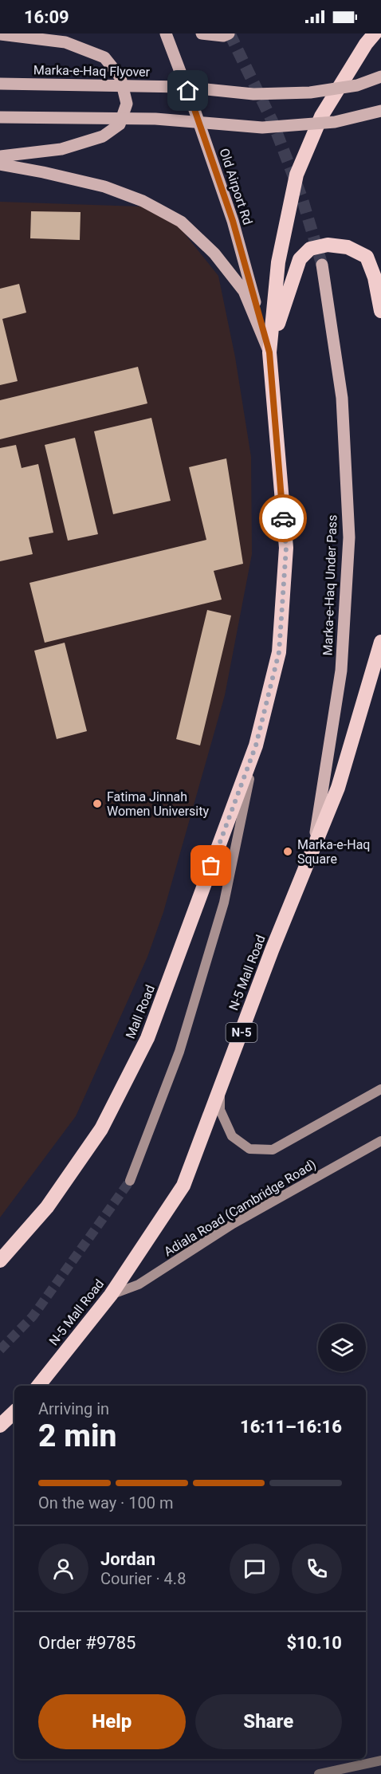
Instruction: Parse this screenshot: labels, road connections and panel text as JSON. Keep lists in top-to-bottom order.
{
  "streets": {
    "highway": ["N-5 Mall Road", "Mall Road", "N-5"],
    "main road": [
      "Marka-e-Haq Flyover",
      "Old Airport Rd",
      "Marka-e-Haq Under Pass",
      "Adiala Road (Cambridge Road)"
    ]
  },
  "crossings": [
    ["Old Airport Rd", "Mall Road"],
    ["Marka-e-Haq Under Pass", "N-5 Mall Road"],
    ["N-5 Mall Road", "Adiala Road (Cambridge Road)"]
  ],
  "places": ["Fatima Jinnah Women University", "Marka-e-Haq Square"],
  "page": {
    "status": "16:09",
    "heading": ["2 min", "Arriving in", "16:11–16:16"],
    "panel": [
      "Jordan",
      "Courier · 4.8",
      "Order #9785",
      "$10.10"
    ],
    "bar": "On the way · 100 m",
    "buttons": ["Help", "Share"]
  }
}
